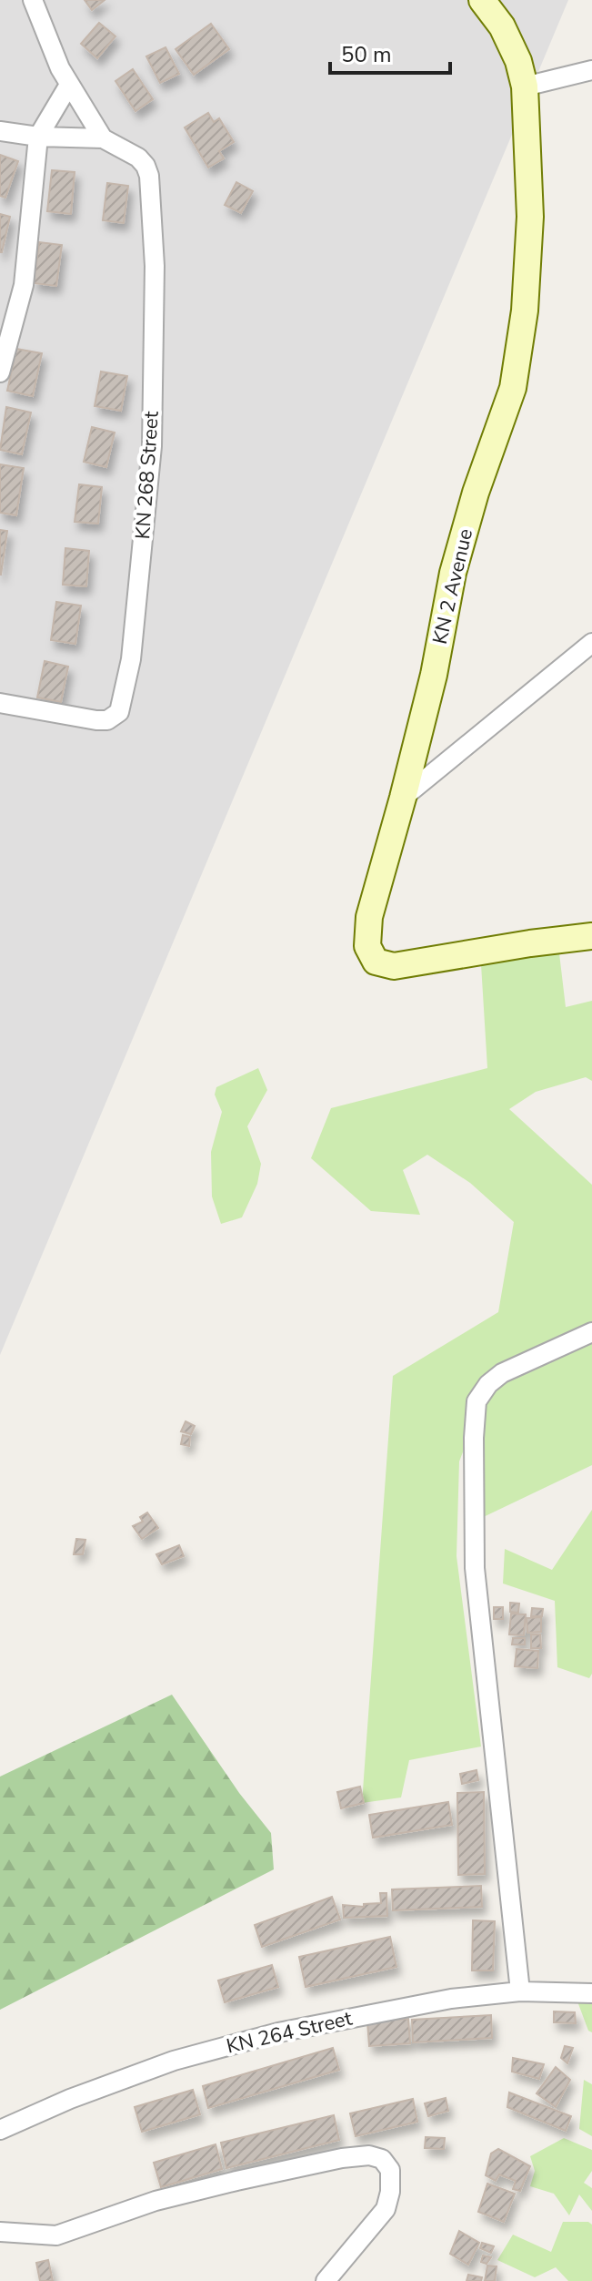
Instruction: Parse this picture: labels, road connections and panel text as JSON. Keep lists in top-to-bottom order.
{
  "streets": {
    "main road": ["KN 2 Avenue"],
    "street": ["KN 268 Street", "KN 264 Street"]
  },
  "scale_bar": "50 m"
}
